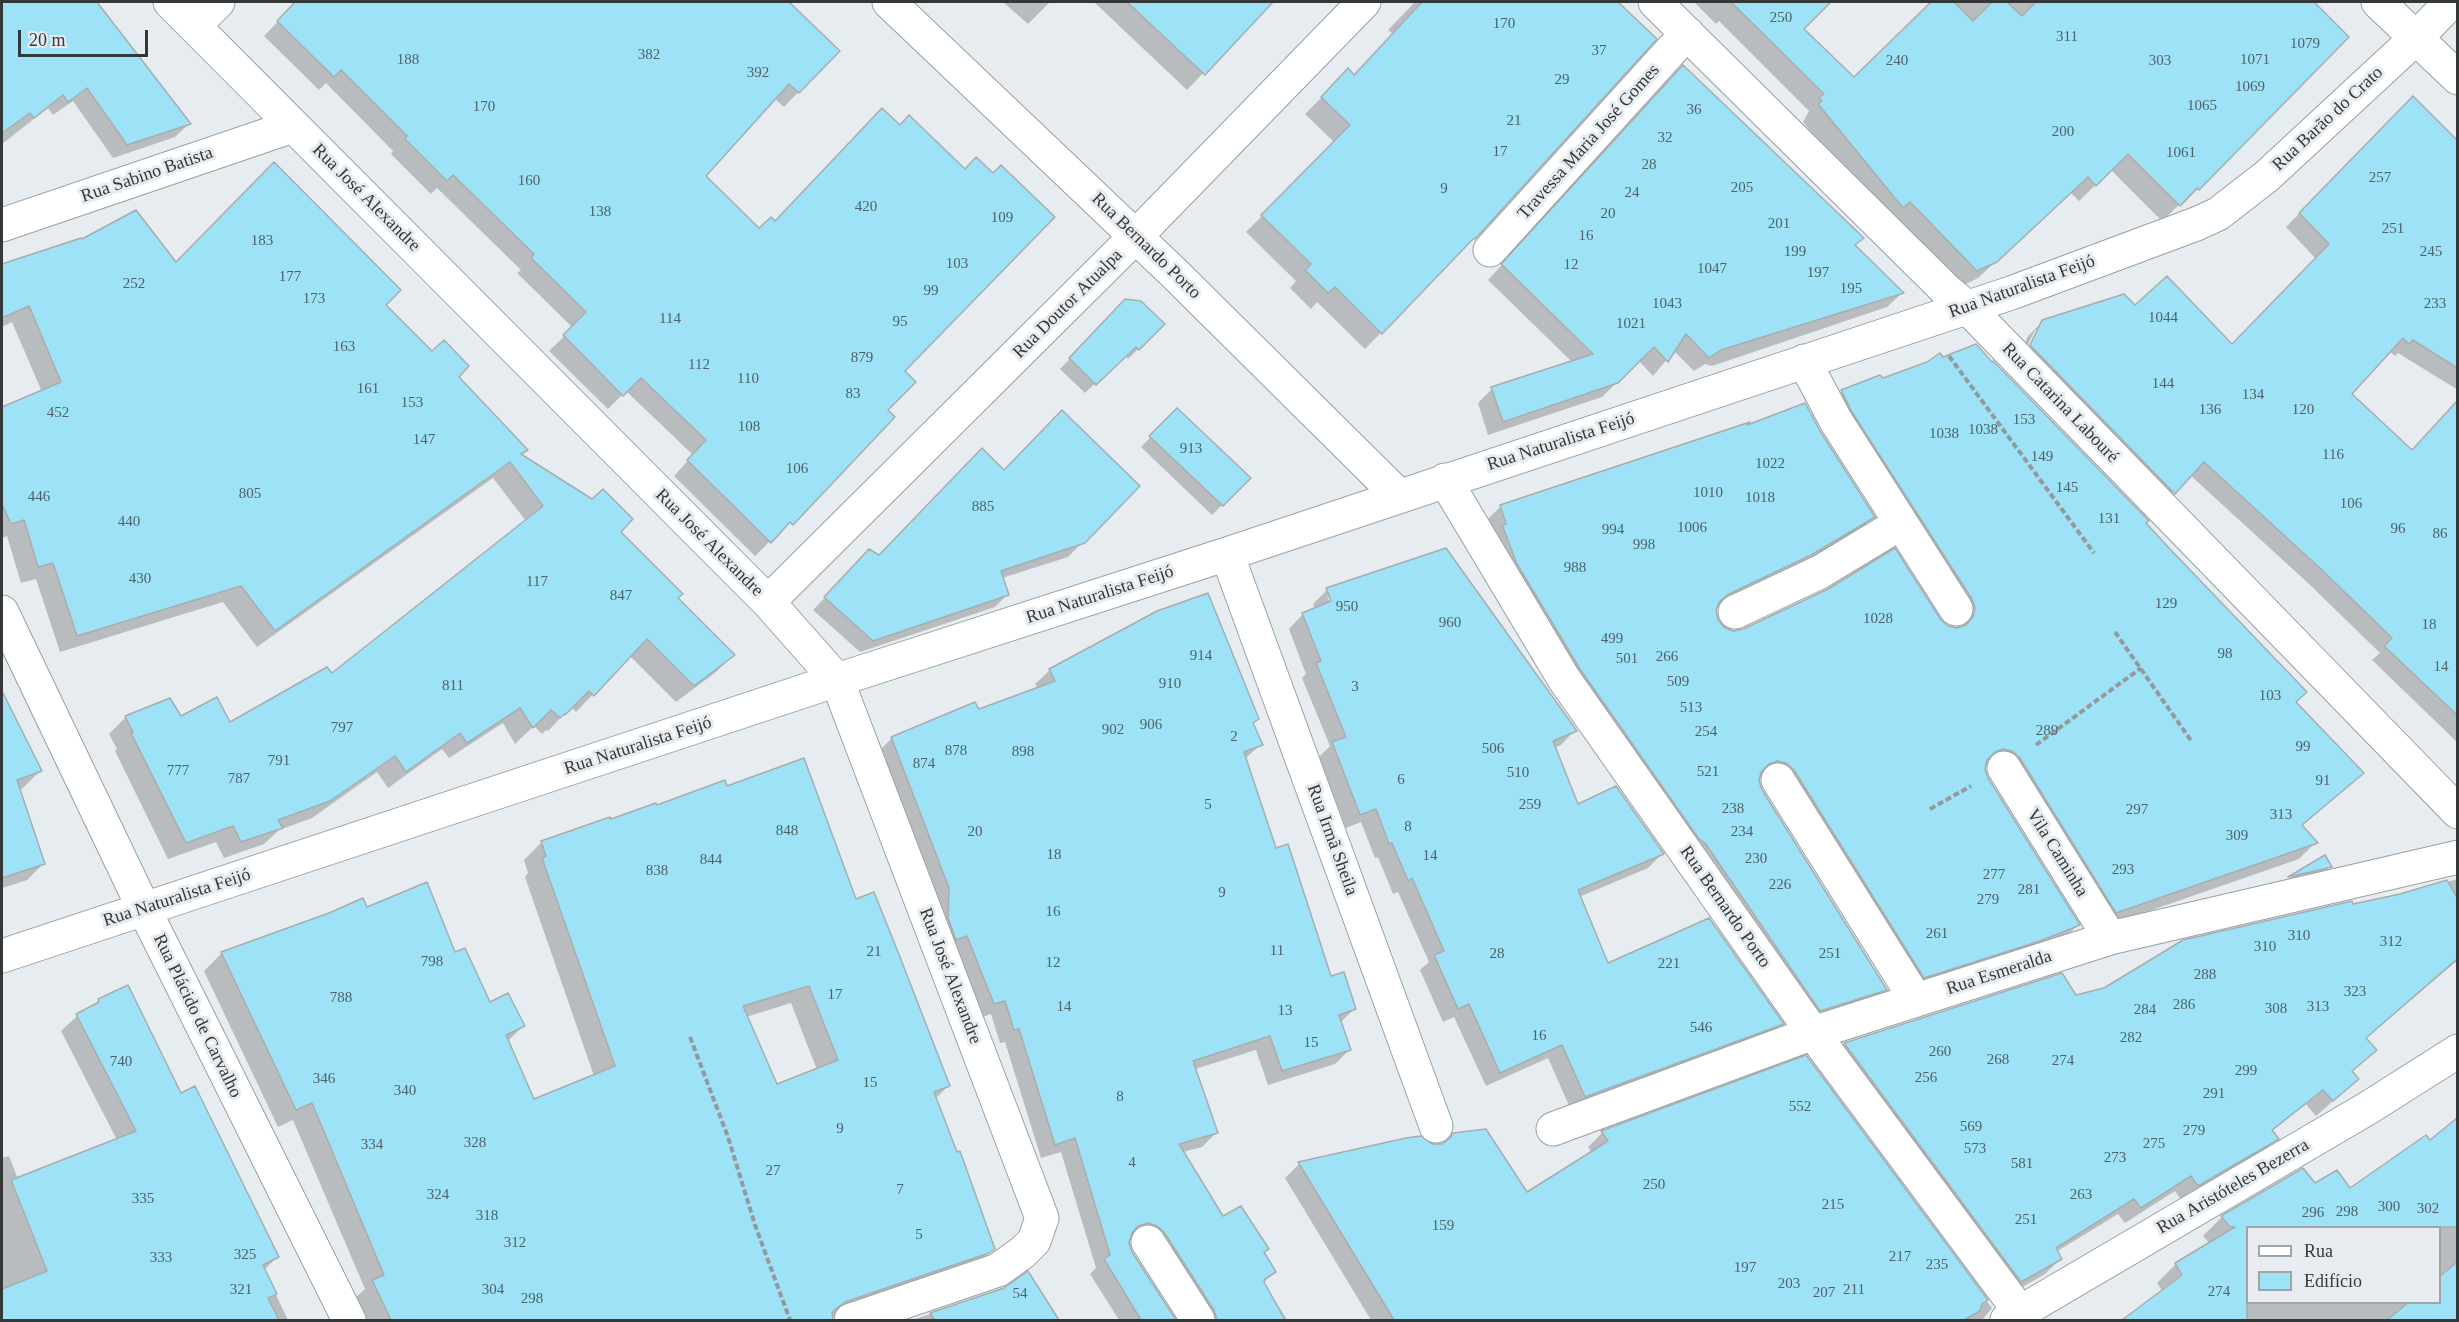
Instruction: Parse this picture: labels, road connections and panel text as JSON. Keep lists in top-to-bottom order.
{
  "streets": {
    "street": [
      "Rua Barão do Crato",
      "Travessa Maria José Gomes",
      "Rua Sabino Batista",
      "Rua José Alexandre",
      "Rua Bernardo Porto",
      "Rua Naturalista Feijó",
      "Rua Doutor Atualpa",
      "Rua Catarina Labouré",
      "Rua Irmã Sheila",
      "Vila Caminha",
      "Rua Esmeralda",
      "Rua Plácido de Carvalho",
      "Rua Aristóteles Bezerra"
    ]
  },
  "crossings": [
    ["Rua Barão do Crato", "Rua Naturalista Feijó"],
    ["Travessa Maria José Gomes", "Rua Catarina Labouré"],
    ["Rua Sabino Batista", "Rua José Alexandre"],
    ["Rua José Alexandre", "Rua Naturalista Feijó"],
    ["Rua José Alexandre", "Rua Doutor Atualpa"],
    ["Rua Bernardo Porto", "Rua Naturalista Feijó"],
    ["Rua Bernardo Porto", "Rua Doutor Atualpa"],
    ["Rua Bernardo Porto", "Rua Esmeralda"],
    ["Rua Bernardo Porto", "Rua Aristóteles Bezerra"],
    ["Rua Naturalista Feijó", "Rua Catarina Labouré"],
    ["Rua Naturalista Feijó", "Rua Irmã Sheila"],
    ["Rua Naturalista Feijó", "Rua Plácido de Carvalho"],
    ["Vila Caminha", "Rua Esmeralda"]
  ],
  "house_numbers": [
    "250",
    "170",
    "311",
    "1079",
    "37",
    "382",
    "188",
    "1071",
    "240",
    "303",
    "392",
    "29",
    "1069",
    "1065",
    "170",
    "36",
    "21",
    "200",
    "32",
    "17",
    "1061",
    "28",
    "257",
    "160",
    "205",
    "9",
    "24",
    "420",
    "138",
    "20",
    "109",
    "201",
    "251",
    "16",
    "183",
    "199",
    "245",
    "103",
    "12",
    "1047",
    "197",
    "177",
    "252",
    "195",
    "99",
    "173",
    "1043",
    "233",
    "1044",
    "114",
    "95",
    "1021",
    "163",
    "879",
    "112",
    "110",
    "144",
    "161",
    "83",
    "134",
    "153",
    "136",
    "120",
    "452",
    "153",
    "108",
    "1038",
    "1038",
    "147",
    "913",
    "116",
    "149",
    "1022",
    "106",
    "145",
    "1010",
    "805",
    "446",
    "1018",
    "106",
    "885",
    "131",
    "440",
    "1006",
    "96",
    "994",
    "86",
    "998",
    "988",
    "430",
    "117",
    "847",
    "129",
    "950",
    "1028",
    "960",
    "18",
    "499",
    "98",
    "914",
    "266",
    "501",
    "14",
    "509",
    "910",
    "811",
    "3",
    "103",
    "513",
    "906",
    "797",
    "902",
    "289",
    "254",
    "2",
    "99",
    "506",
    "878",
    "898",
    "791",
    "874",
    "777",
    "521",
    "510",
    "787",
    "6",
    "91",
    "5",
    "259",
    "238",
    "297",
    "313",
    "8",
    "848",
    "20",
    "234",
    "309",
    "18",
    "14",
    "230",
    "844",
    "293",
    "838",
    "277",
    "226",
    "281",
    "9",
    "279",
    "16",
    "261",
    "310",
    "312",
    "310",
    "11",
    "21",
    "28",
    "251",
    "798",
    "12",
    "221",
    "288",
    "323",
    "17",
    "788",
    "286",
    "14",
    "313",
    "308",
    "284",
    "13",
    "546",
    "16",
    "282",
    "15",
    "260",
    "268",
    "274",
    "740",
    "299",
    "256",
    "346",
    "15",
    "340",
    "291",
    "8",
    "552",
    "569",
    "9",
    "279",
    "328",
    "275",
    "334",
    "573",
    "273",
    "4",
    "581",
    "27",
    "250",
    "7",
    "324",
    "263",
    "335",
    "215",
    "300",
    "302",
    "298",
    "296",
    "318",
    "251",
    "159",
    "5",
    "312",
    "325",
    "217",
    "333",
    "235",
    "197",
    "203",
    "321",
    "304",
    "211",
    "274",
    "207",
    "54",
    "298"
  ],
  "legend": ["Rua", "Edifício"],
  "scale_bar": "20 m"
}
